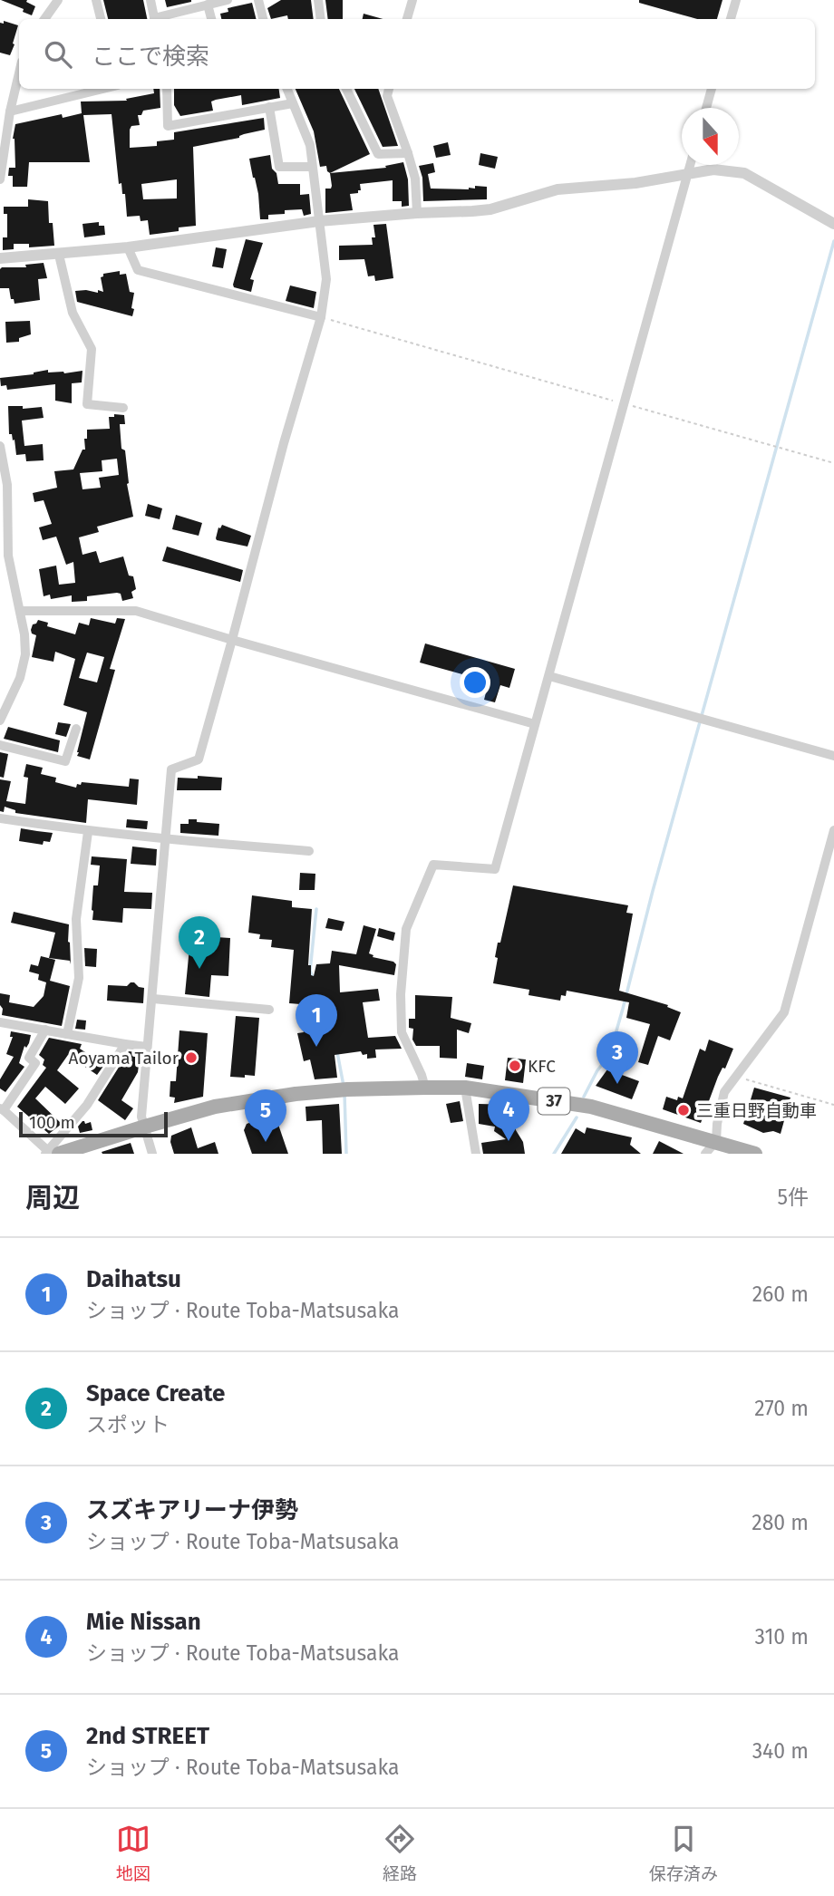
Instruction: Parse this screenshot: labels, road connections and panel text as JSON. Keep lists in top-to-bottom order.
{
  "streets": {
    "main road": ["37"]
  },
  "places": ["Aoyama Tailor", "KFC", "三重日野自動車"],
  "scale_bar": "100 m",
  "north": "bottom",
  "page": {
    "search": "ここで検索",
    "pins": [
      "2",
      "1",
      "3",
      "4",
      "5"
    ],
    "scale": "100 m",
    "heading": ["周辺", "5件"],
    "list": [
      {
        "mark": "1",
        "name": "Daihatsu",
        "note": "ショップ · Route Toba-Matsusaka",
        "value": "260 m"
      },
      {
        "mark": "2",
        "name": "Space Create",
        "note": "スポット",
        "value": "270 m"
      },
      {
        "mark": "3",
        "name": "スズキアリーナ伊勢",
        "note": "ショップ · Route Toba-Matsusaka",
        "value": "280 m"
      },
      {
        "mark": "4",
        "name": "Mie Nissan",
        "note": "ショップ · Route Toba-Matsusaka",
        "value": "310 m"
      },
      {
        "mark": "5",
        "name": "2nd STREET",
        "note": "ショップ · Route Toba-Matsusaka",
        "value": "340 m"
      }
    ],
    "nav": ["地図", "経路", "保存済み"]
  }
}
